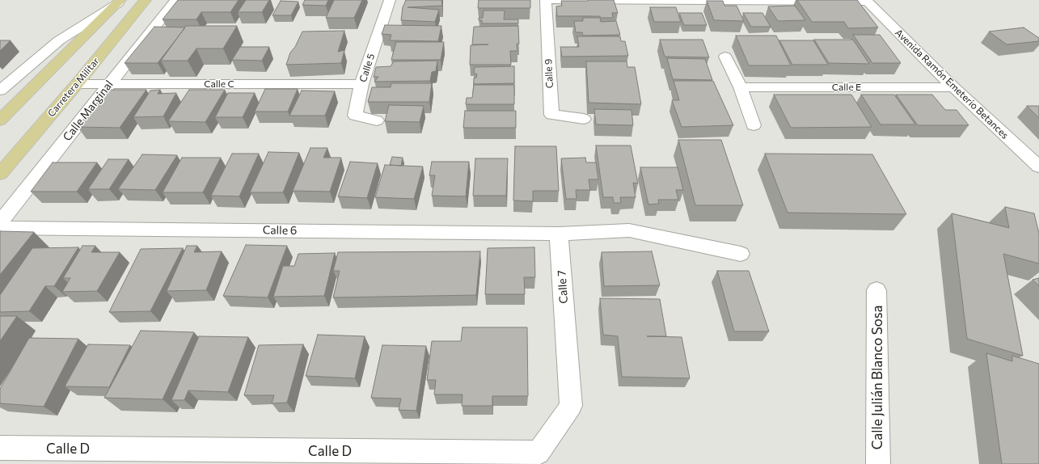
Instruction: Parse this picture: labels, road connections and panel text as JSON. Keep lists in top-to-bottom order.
{
  "streets": {
    "main road": ["Carretera Militar"],
    "street": [
      "Calle 5",
      "Calle 9",
      "Calle C",
      "Avenida Ramón Emeterio Betances",
      "Calle E",
      "Calle Marginal",
      "Calle 6",
      "Calle 7",
      "Calle Julián Blanco Sosa",
      "Calle D"
    ]
  },
  "crossings": [
    ["Calle 5", "Calle C"],
    ["Calle C", "Carretera Militar"],
    ["Calle C", "Calle Marginal"],
    ["Avenida Ramón Emeterio Betances", "Calle E"],
    ["Calle 6", "Calle 7"],
    ["Calle 7", "Calle D"]
  ]
}
